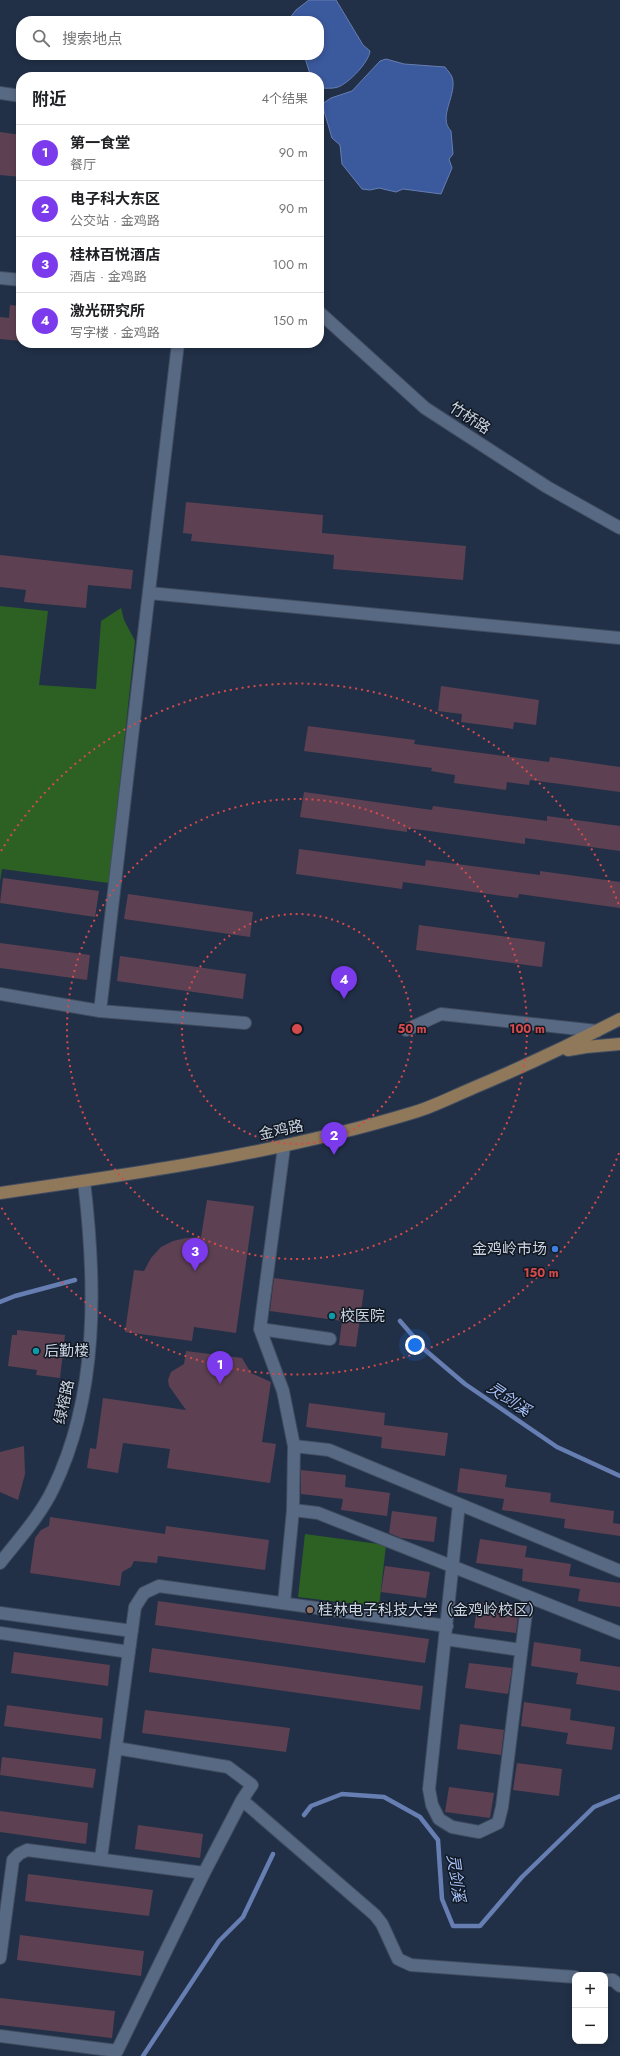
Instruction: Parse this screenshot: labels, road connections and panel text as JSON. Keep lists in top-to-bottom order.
{
  "streets": {
    "main road": ["金鸡路"],
    "street": ["竹桥路", "绿榕路"]
  },
  "crossings": [
    ["金鸡路", "绿榕路"]
  ],
  "water": ["灵剑溪"],
  "places": [
    "金鸡岭市场",
    "校医院",
    "后勤楼",
    "桂林电子科技大学（金鸡岭校区）"
  ],
  "page": {
    "search": "搜索地点",
    "heading": ["附近", "4个结果"],
    "list": [
      {
        "mark": "1",
        "name": "第一食堂",
        "note": "餐厅",
        "value": "90 m"
      },
      {
        "mark": "2",
        "name": "电子科大东区",
        "note": "公交站 · 金鸡路",
        "value": "90 m"
      },
      {
        "mark": "3",
        "name": "桂林百悦酒店",
        "note": "酒店 · 金鸡路",
        "value": "100 m"
      },
      {
        "mark": "4",
        "name": "激光研究所",
        "note": "写字楼 · 金鸡路",
        "value": "150 m"
      }
    ],
    "pins": [
      "4",
      "2",
      "3",
      "1"
    ],
    "map_buttons": ["+", "−"]
  },
  "rings": ["50 m", "100 m", "150 m"]
}
